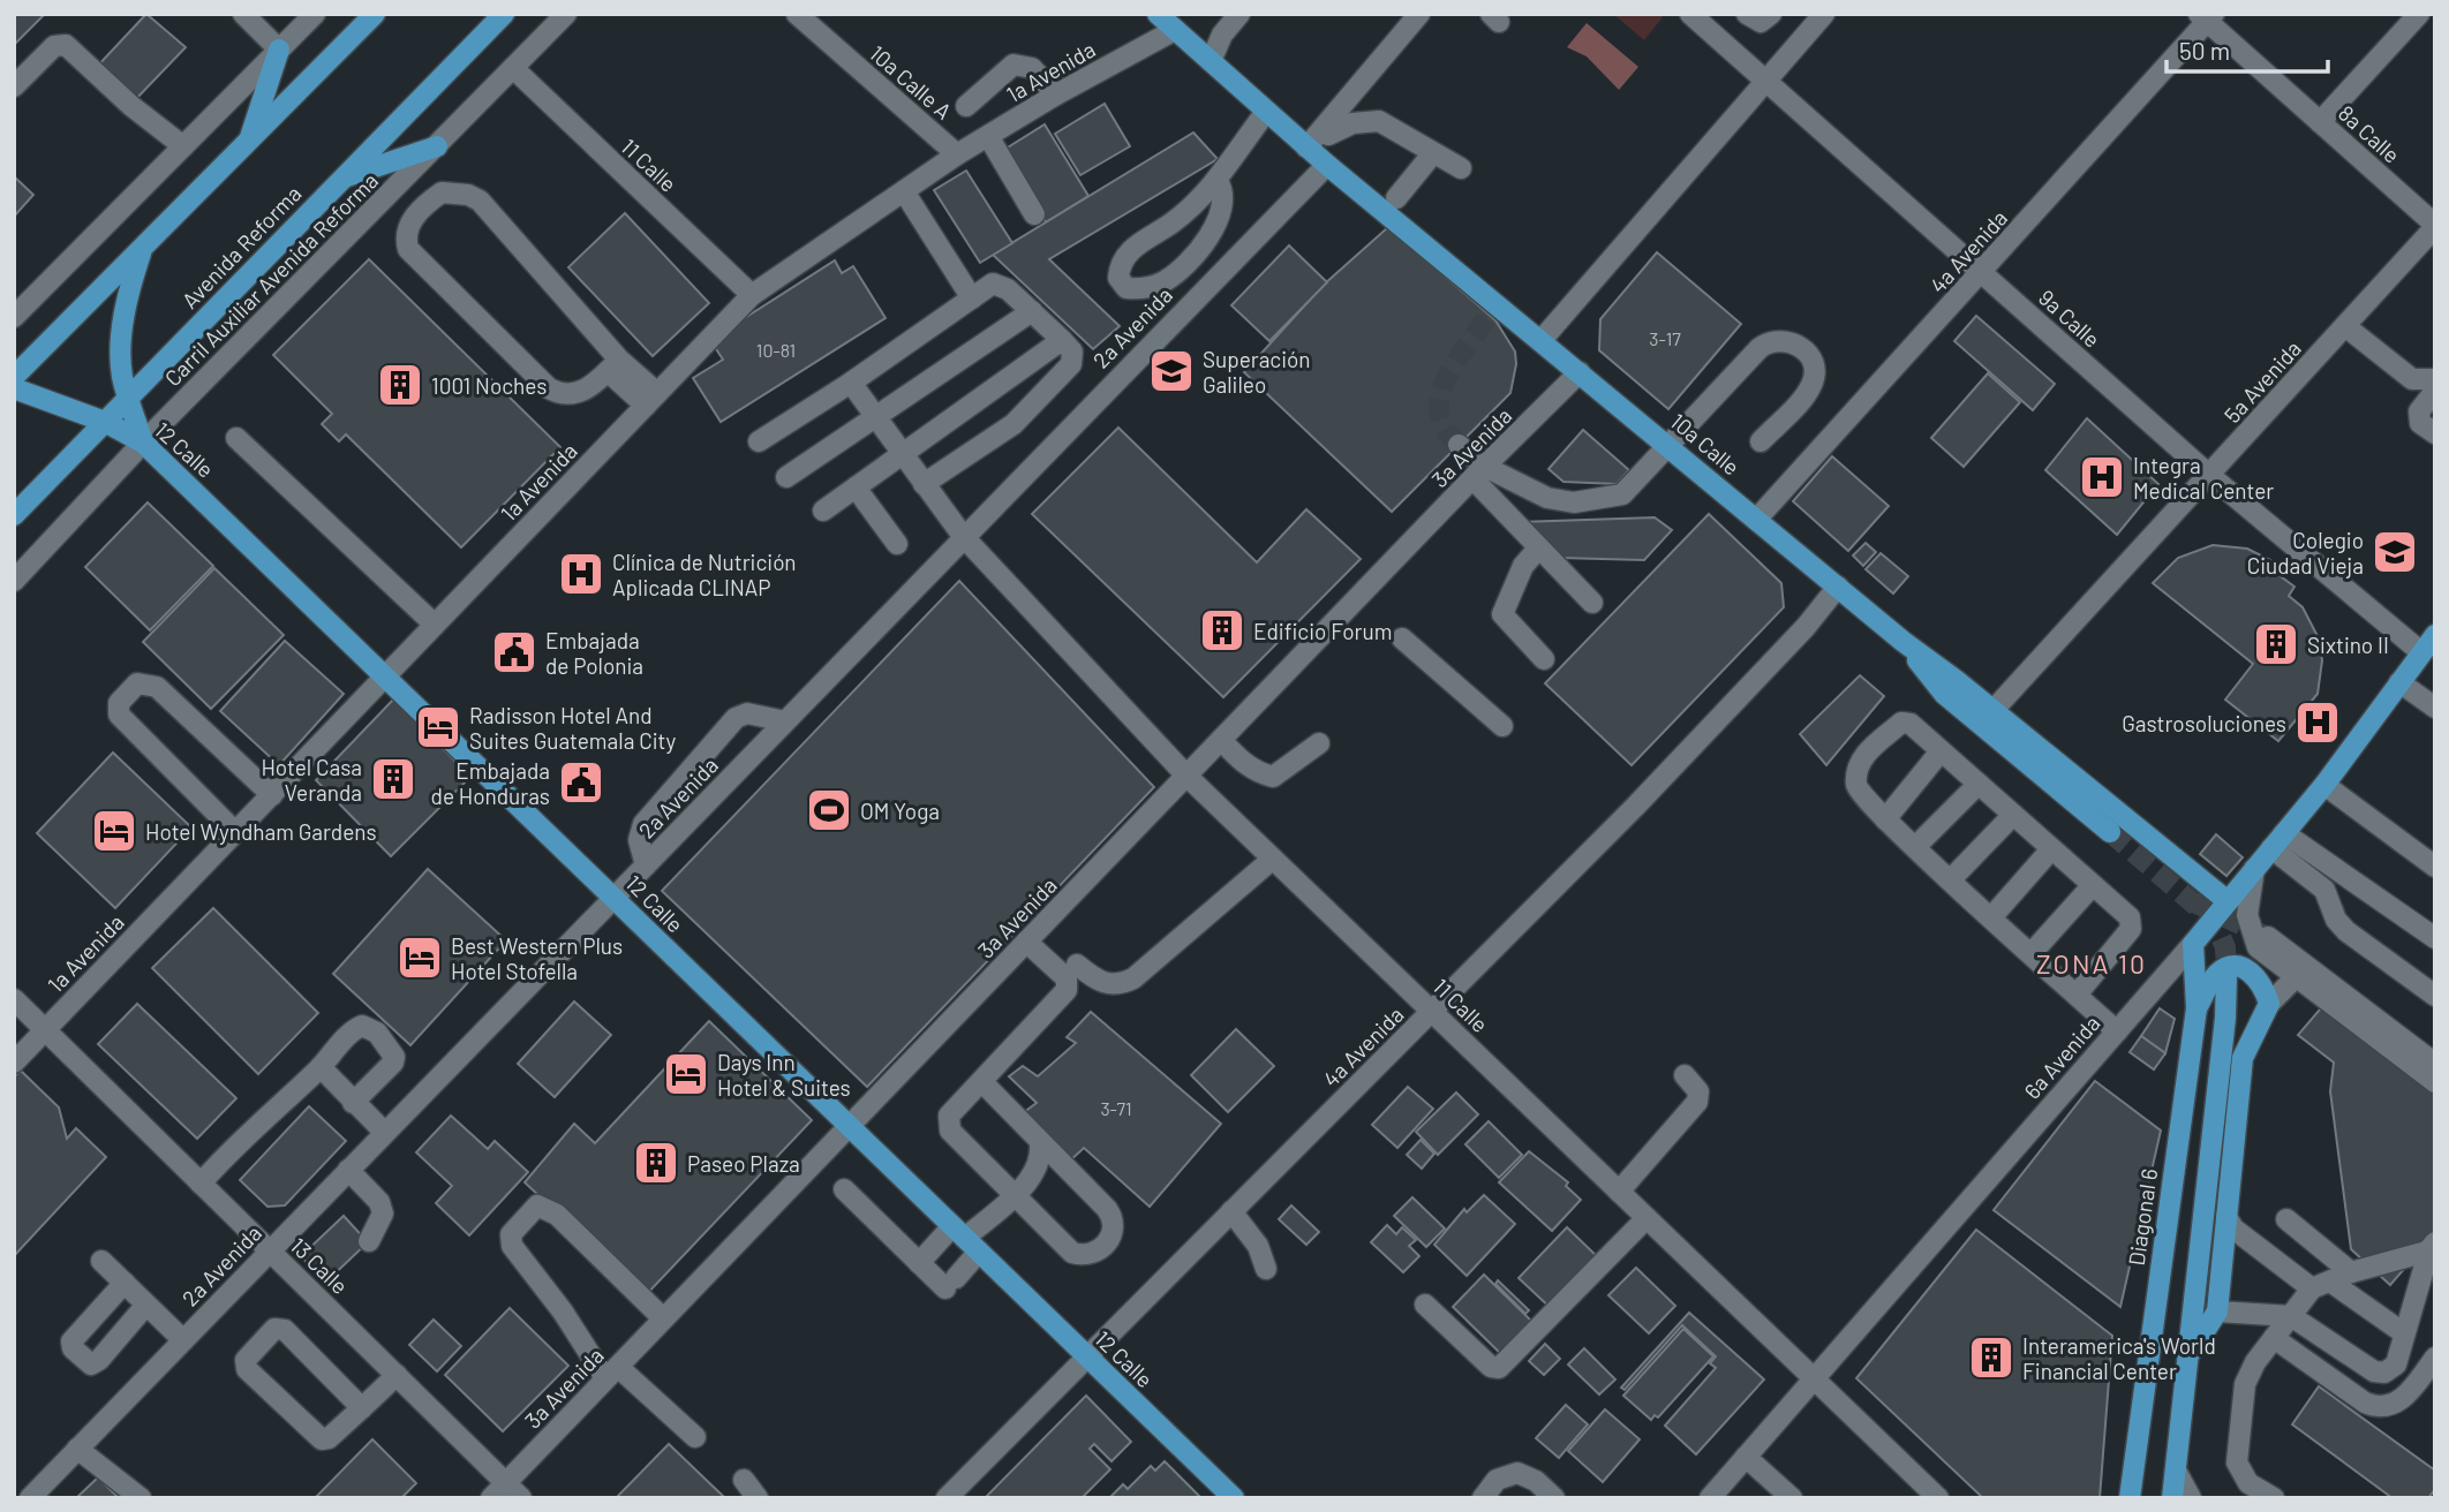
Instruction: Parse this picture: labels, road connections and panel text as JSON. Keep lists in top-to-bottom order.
{
  "streets": {
    "main road": [
      "Avenida Reforma",
      "10a Calle",
      "12 Calle",
      "6a Avenida",
      "Diagonal 6"
    ],
    "street": [
      "1a Avenida",
      "10a Calle A",
      "8a Calle",
      "11 Calle",
      "4a Avenida",
      "Carril Auxiliar Avenida Reforma",
      "9a Calle",
      "2a Avenida",
      "5a Avenida",
      "3a Avenida",
      "13 Calle"
    ]
  },
  "crossings": [
    ["1a Avenida", "10a Calle A"],
    ["1a Avenida", "11 Calle"],
    ["1a Avenida", "10a Calle"],
    ["1a Avenida", "12 Calle"],
    ["1a Avenida", "13 Calle"],
    ["8a Calle", "4a Avenida"],
    ["8a Calle", "5a Avenida"],
    ["11 Calle", "4a Avenida"],
    ["11 Calle", "Carril Auxiliar Avenida Reforma"],
    ["11 Calle", "2a Avenida"],
    ["11 Calle", "3a Avenida"],
    ["11 Calle", "6a Avenida"],
    ["Avenida Reforma", "12 Calle"],
    ["4a Avenida", "9a Calle"],
    ["4a Avenida", "10a Calle"],
    ["4a Avenida", "12 Calle"],
    ["Carril Auxiliar Avenida Reforma", "12 Calle"],
    ["9a Calle", "5a Avenida"],
    ["9a Calle", "6a Avenida"],
    ["2a Avenida", "10a Calle"],
    ["2a Avenida", "12 Calle"],
    ["2a Avenida", "13 Calle"],
    ["5a Avenida", "10a Calle"],
    ["10a Calle", "3a Avenida"],
    ["10a Calle", "6a Avenida"],
    ["3a Avenida", "12 Calle"],
    ["3a Avenida", "13 Calle"],
    ["6a Avenida", "Diagonal 6"]
  ],
  "districts": ["ZONA 10"],
  "places": {
    "school or university": ["Superación Galileo", "Colegio Ciudad Vieja"],
    "building": [
      "1001 Noches",
      "Edificio Forum",
      "Sixtino II",
      "Hotel Casa Veranda",
      "Paseo Plaza",
      "Interamerica's World Financial Center"
    ],
    "hospital": ["Integra Medical Center", "Clínica de Nutrición Aplicada CLINAP", "Gastrosoluciones"],
    "public building": ["Embajada de Polonia", "Embajada de Honduras"],
    "hotel": [
      "Radisson Hotel And Suites Guatemala City",
      "Hotel Wyndham Gardens",
      "Best Western Plus Hotel Stofella",
      "Days Inn Hotel & Suites"
    ],
    "sports": ["OM Yoga"]
  },
  "house_numbers": ["3-17", "10-81", "3-71"],
  "scale_bar": "50 m"
}
